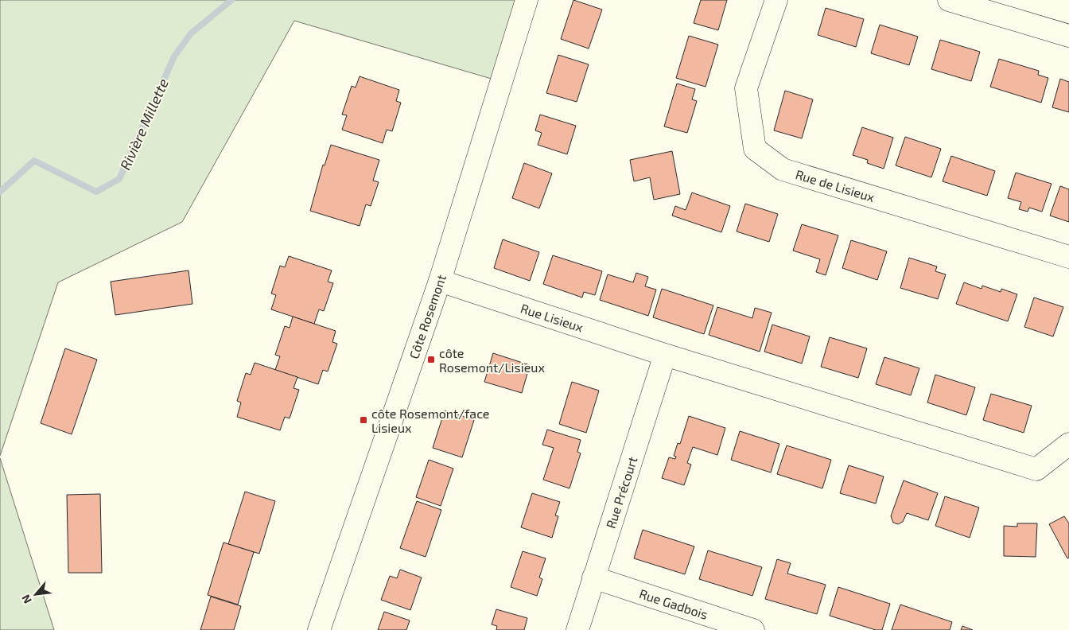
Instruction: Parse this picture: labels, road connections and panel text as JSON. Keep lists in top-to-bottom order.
{
  "streets": {
    "street": [
      "Rue de Lisieux",
      "Côte Rosemont",
      "Rue Lisieux",
      "Rue Précourt",
      "Rue Gadbois"
    ]
  },
  "crossings": [
    ["Côte Rosemont", "Rue Lisieux"],
    ["Rue Lisieux", "Rue Précourt"],
    ["Rue Précourt", "Rue Gadbois"]
  ],
  "water": ["Rivière Millette"],
  "places": {
    "transit": ["côte Rosemont/Lisieux", "côte Rosemont/face Lisieux"]
  },
  "north": "bottom left"
}
